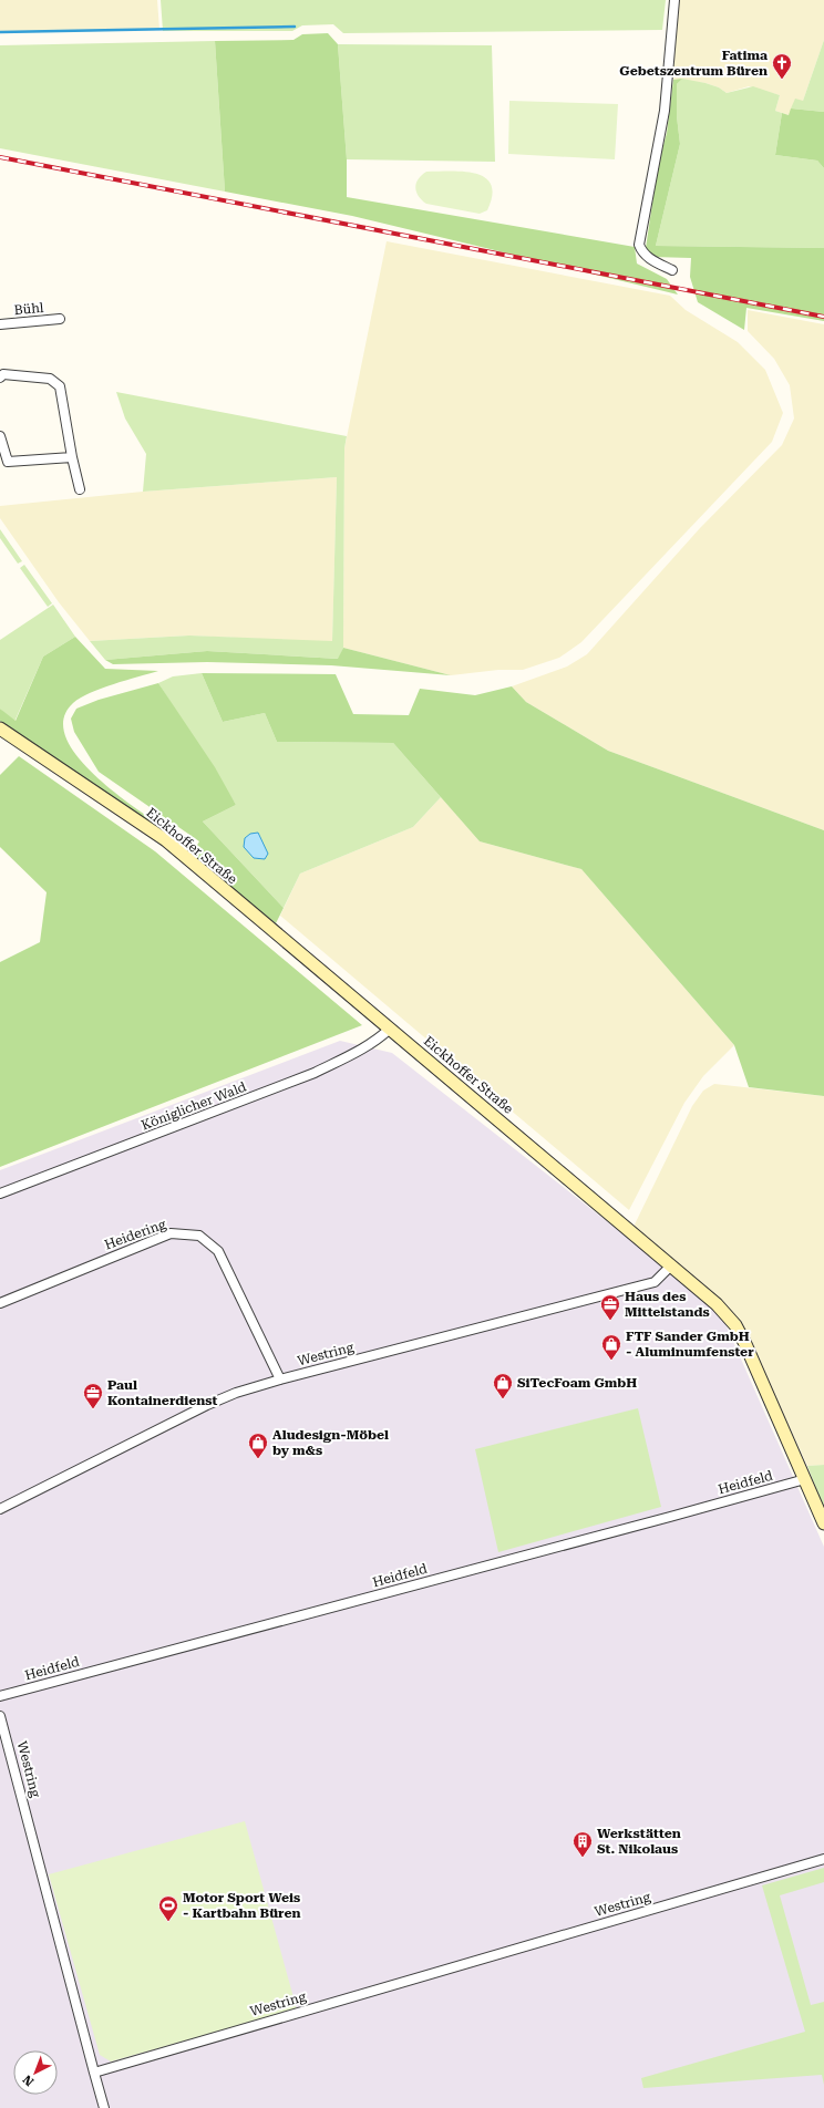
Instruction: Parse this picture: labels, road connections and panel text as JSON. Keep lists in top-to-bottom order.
{
  "streets": {
    "main road": ["Eickhoffer Straße"],
    "street": [
      "Bühl",
      "Königlicher Wald",
      "Heidering",
      "Westring",
      "Heidfeld"
    ]
  },
  "crossings": [
    ["Eickhoffer Straße", "Königlicher Wald"],
    ["Eickhoffer Straße", "Westring"],
    ["Eickhoffer Straße", "Heidfeld"],
    ["Heidering", "Westring"]
  ],
  "places": {
    "church": ["Fatima Gebetszentrum Büren"],
    "office": ["Haus des Mittelstands", "Paul Kontainerdienst"],
    "shop": ["FTF Sander GmbH - Aluminumfenster", "SiTecFoam GmbH", "Aludesign-Möbel by m&s"],
    "building": ["Werkstätten St. Nikolaus"],
    "sports": ["Motor Sport Weis - Kartbahn Büren"]
  },
  "north": "bottom left"
}
